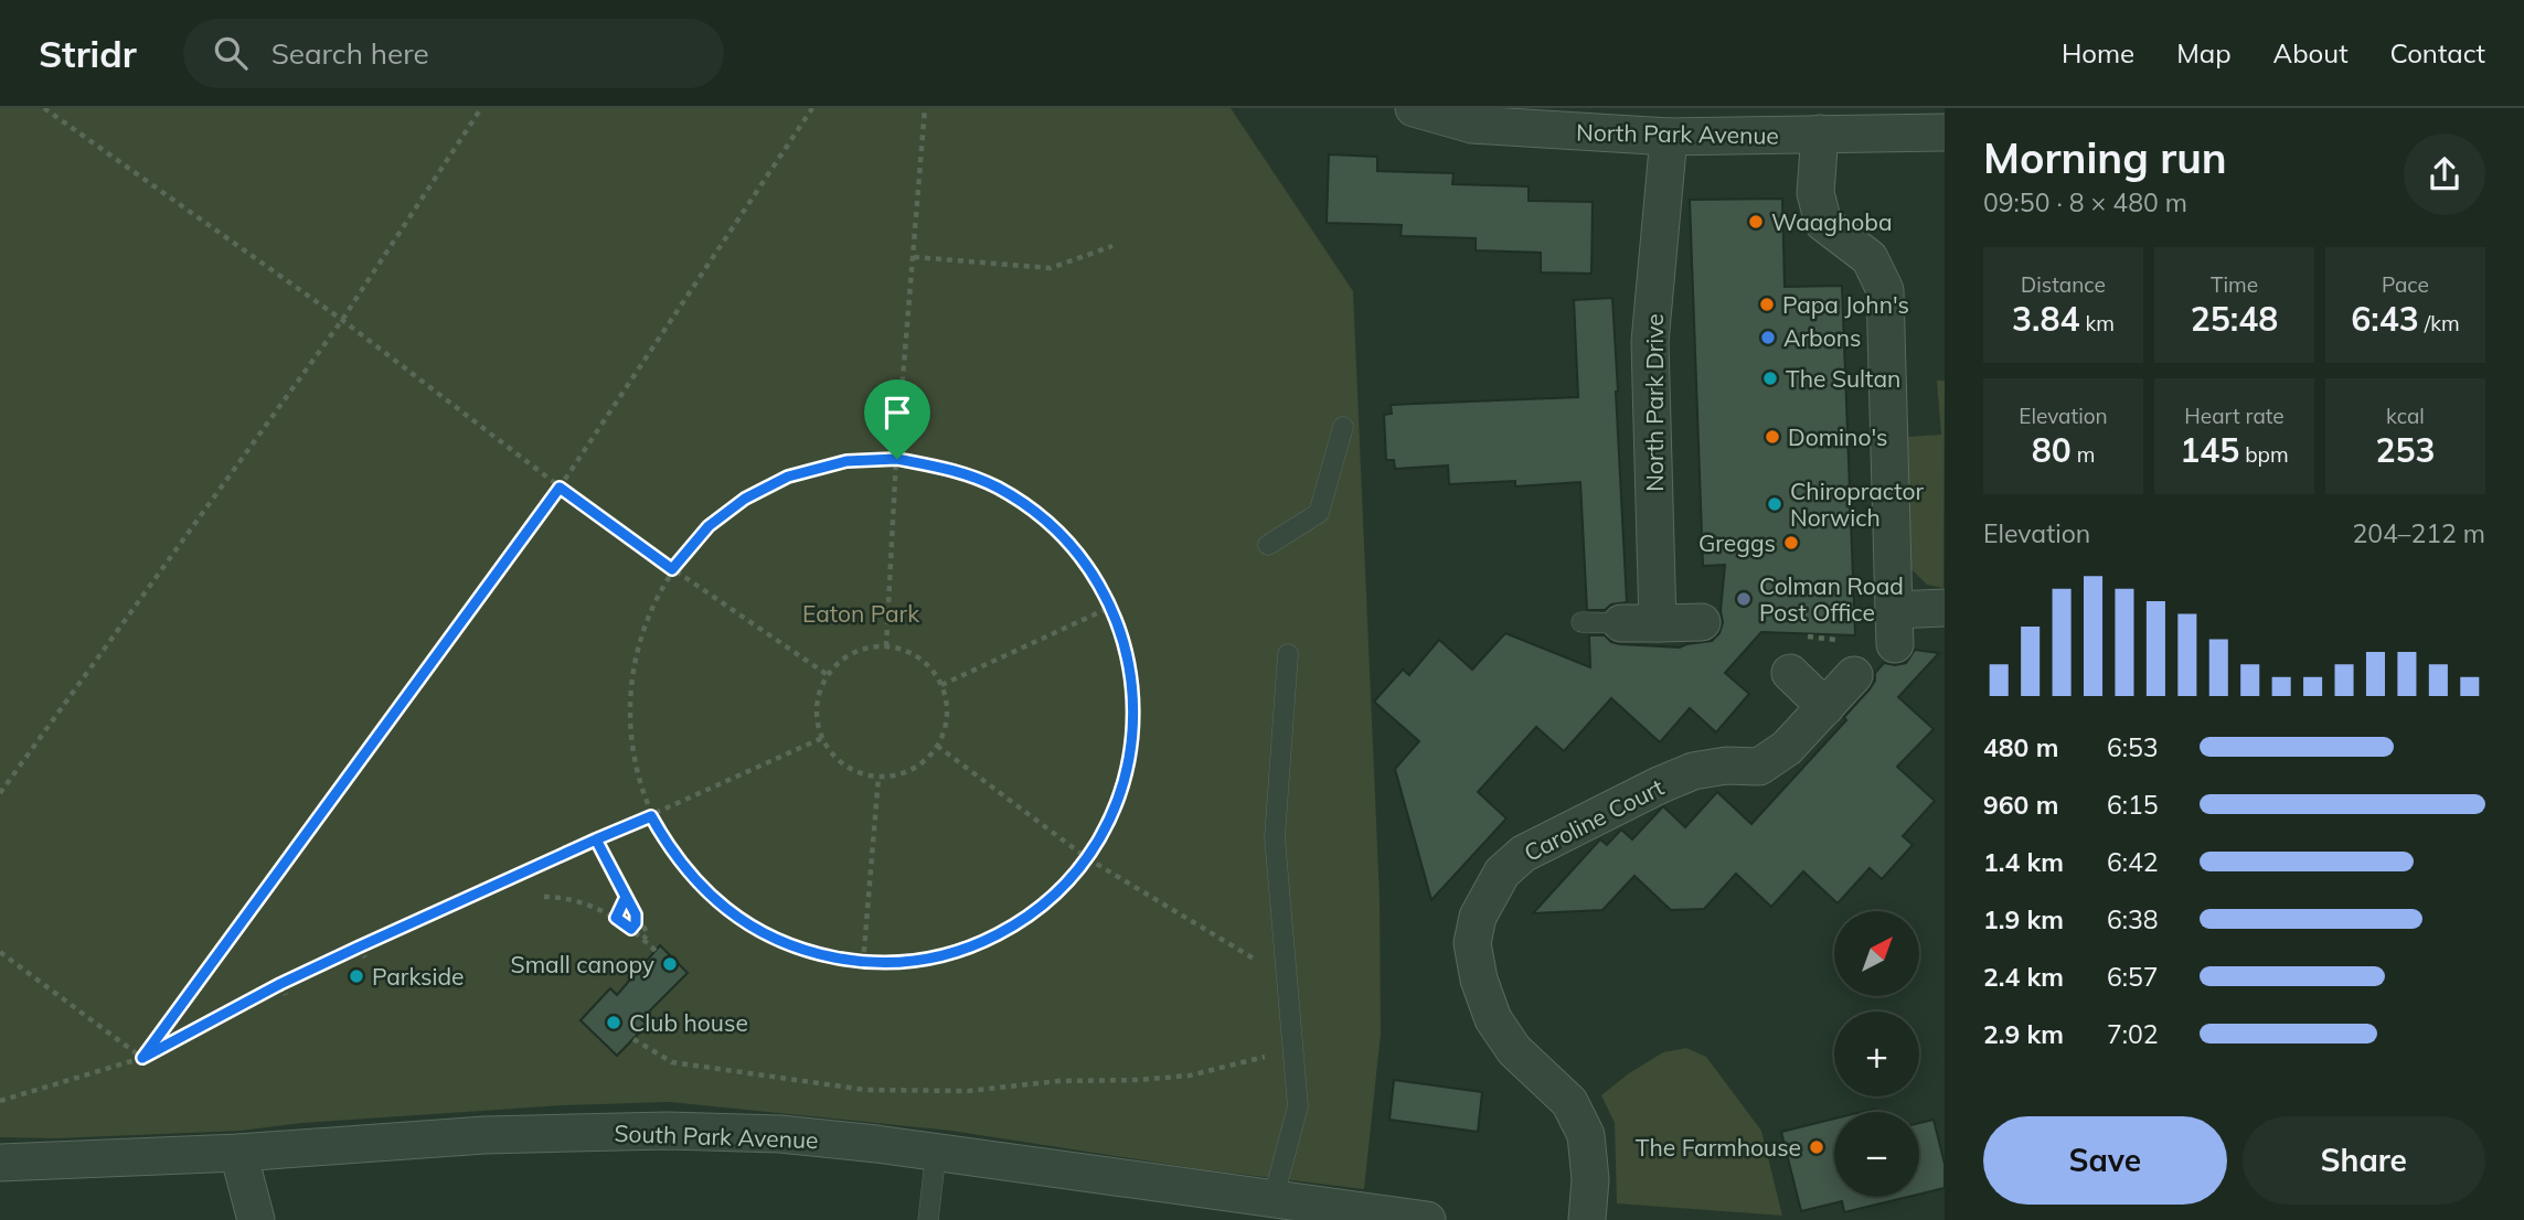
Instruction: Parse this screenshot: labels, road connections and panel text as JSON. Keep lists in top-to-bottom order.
{
  "streets": {
    "street": [
      "North Park Avenue",
      "North Park Drive",
      "Caroline Court",
      "South Park Avenue"
    ]
  },
  "crossings": [
    ["North Park Avenue", "North Park Drive"]
  ],
  "parks": ["Eaton Park"],
  "places": [
    "Waaghoba",
    "Papa John's",
    "Arbons",
    "The Sultan",
    "Domino's",
    "Chiropractor Norwich",
    "Greggs",
    "Colman Road Post Office",
    "Small canopy",
    "Parkside",
    "Club house",
    "The Farmhouse"
  ],
  "north": "top right",
  "page": {
    "header": "Stridr",
    "search": "Search here",
    "nav": [
      "Home",
      "Map",
      "About",
      "Contact"
    ],
    "heading": ["Morning run", "09:50 · 8 × 480 m"],
    "stats": [
      ["Distance", "3.84 km"],
      ["Time", "25:48"],
      ["Pace", "6:43 /km"],
      ["Elevation", "80 m"],
      ["Heart rate", "145 bpm"],
      ["kcal", "253"]
    ],
    "chart": ["Elevation", "204–212 m"],
    "list": [
      {
        "name": "480 m",
        "note": "6:53"
      },
      {
        "name": "960 m",
        "note": "6:15"
      },
      {
        "name": "1.4 km",
        "note": "6:42"
      },
      {
        "name": "1.9 km",
        "note": "6:38"
      },
      {
        "name": "2.4 km",
        "note": "6:57"
      },
      {
        "name": "2.9 km",
        "note": "7:02"
      }
    ],
    "map_buttons": ["+", "−"],
    "buttons": ["Save", "Share"]
  }
}
